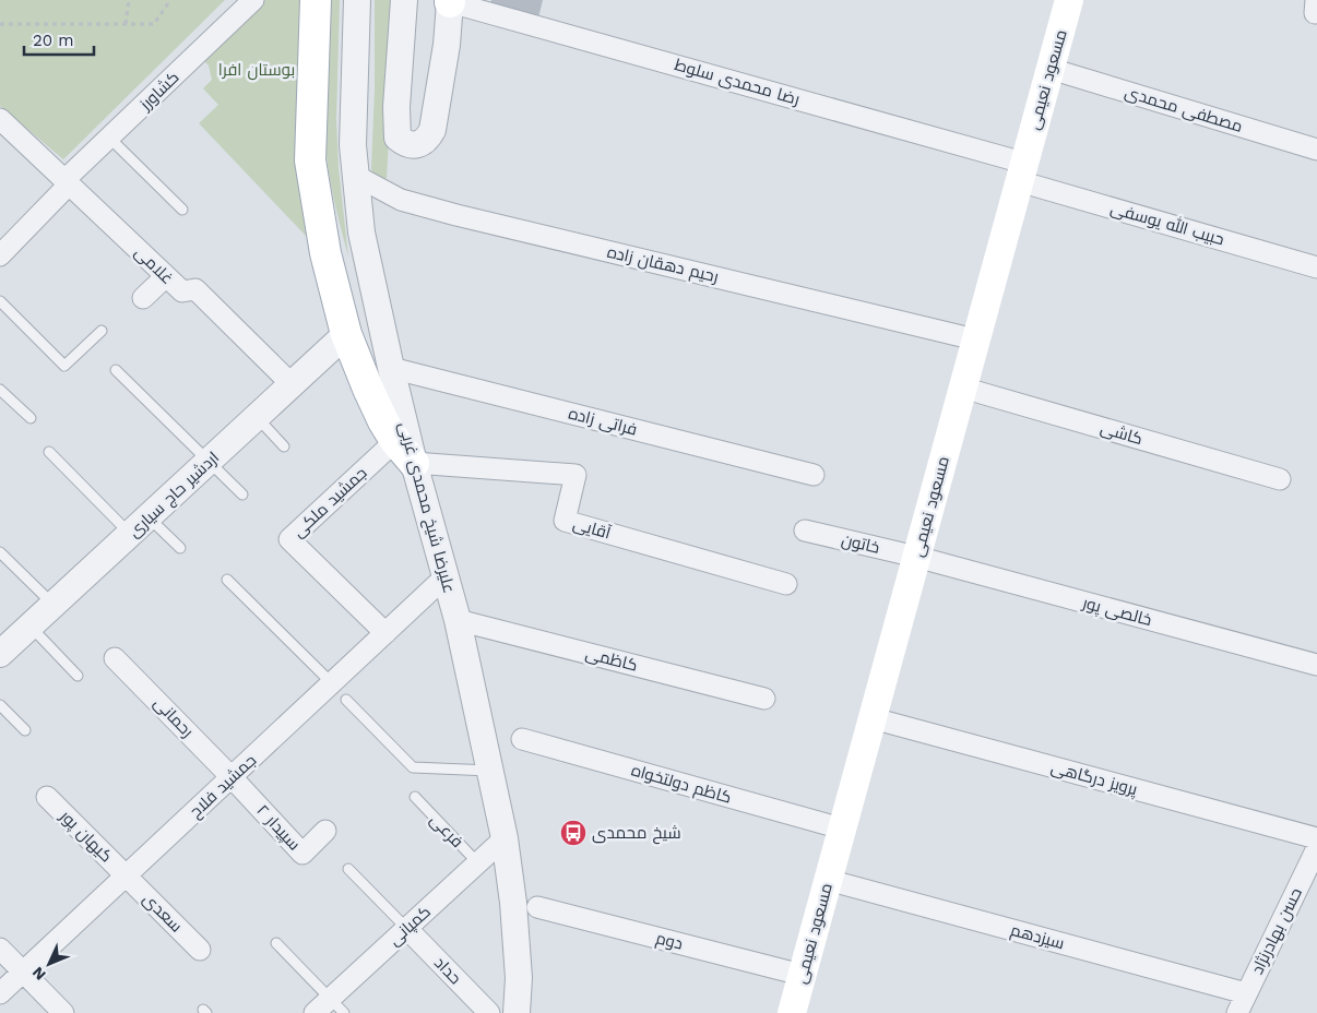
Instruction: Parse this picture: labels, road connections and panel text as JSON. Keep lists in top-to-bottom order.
{
  "streets": {
    "main road": ["مسعود نعیمی"],
    "street": [
      "رضا محمدی سلوط",
      "کشاورز",
      "مصطفی محمدی",
      "حبیب الله یوسفی",
      "رحیم دهقان زاده",
      "غلامی",
      "فراتی زاده",
      "کاشی",
      "اردشیر حاج سیاری",
      "جمشید ملکی",
      "علیرضا شیخ محمدی غربی",
      "آقایی",
      "خاتون",
      "خالصی پور",
      "کاظمی",
      "رحمانی",
      "پرویز درگاهی",
      "کاظم دولتخواه",
      "جمشید فلاح",
      "سپیدار ۲",
      "کیهان پور",
      "سعدی",
      "کمپانی",
      "حسن بهادرنژاد",
      "سیزدهم",
      "دوم",
      "حداد"
    ],
    "lane": ["فرعی"]
  },
  "crossings": [
    ["مسعود نعیمی", "رضا محمدی سلوط"],
    ["مسعود نعیمی", "مصطفی محمدی"],
    ["مسعود نعیمی", "حبیب الله یوسفی"],
    ["مسعود نعیمی", "رحیم دهقان زاده"],
    ["مسعود نعیمی", "کاشی"],
    ["مسعود نعیمی", "خاتون"],
    ["مسعود نعیمی", "خالصی پور"],
    ["مسعود نعیمی", "پرویز درگاهی"],
    ["مسعود نعیمی", "کاظم دولتخواه"],
    ["مسعود نعیمی", "سیزدهم"],
    ["مسعود نعیمی", "دوم"],
    ["رضا محمدی سلوط", "حبیب الله یوسفی"],
    ["کشاورز", "غلامی"],
    ["رحیم دهقان زاده", "علیرضا شیخ محمدی غربی"],
    ["غلامی", "اردشیر حاج سیاری"],
    ["فراتی زاده", "علیرضا شیخ محمدی غربی"],
    ["جمشید ملکی", "علیرضا شیخ محمدی غربی"],
    ["جمشید ملکی", "آقایی"],
    ["جمشید ملکی", "جمشید فلاح"],
    ["علیرضا شیخ محمدی غربی", "آقایی"],
    ["علیرضا شیخ محمدی غربی", "کاظمی"],
    ["علیرضا شیخ محمدی غربی", "جمشید فلاح"],
    ["علیرضا شیخ محمدی غربی", "کمپانی"],
    ["خاتون", "خالصی پور"],
    ["رحمانی", "جمشید فلاح"],
    ["رحمانی", "سپیدار ۲"],
    ["جمشید فلاح", "سپیدار ۲"],
    ["جمشید فلاح", "کیهان پور"],
    ["جمشید فلاح", "سعدی"],
    ["فرعی", "کمپانی"],
    ["کیهان پور", "سعدی"],
    ["کمپانی", "حداد"],
    ["حسن بهادرنژاد", "سیزدهم"]
  ],
  "parks": ["بوستان افرا"],
  "places": {
    "bus stop": ["شیخ محمدی"]
  },
  "scale_bar": "20 m",
  "north": "bottom left"
}
